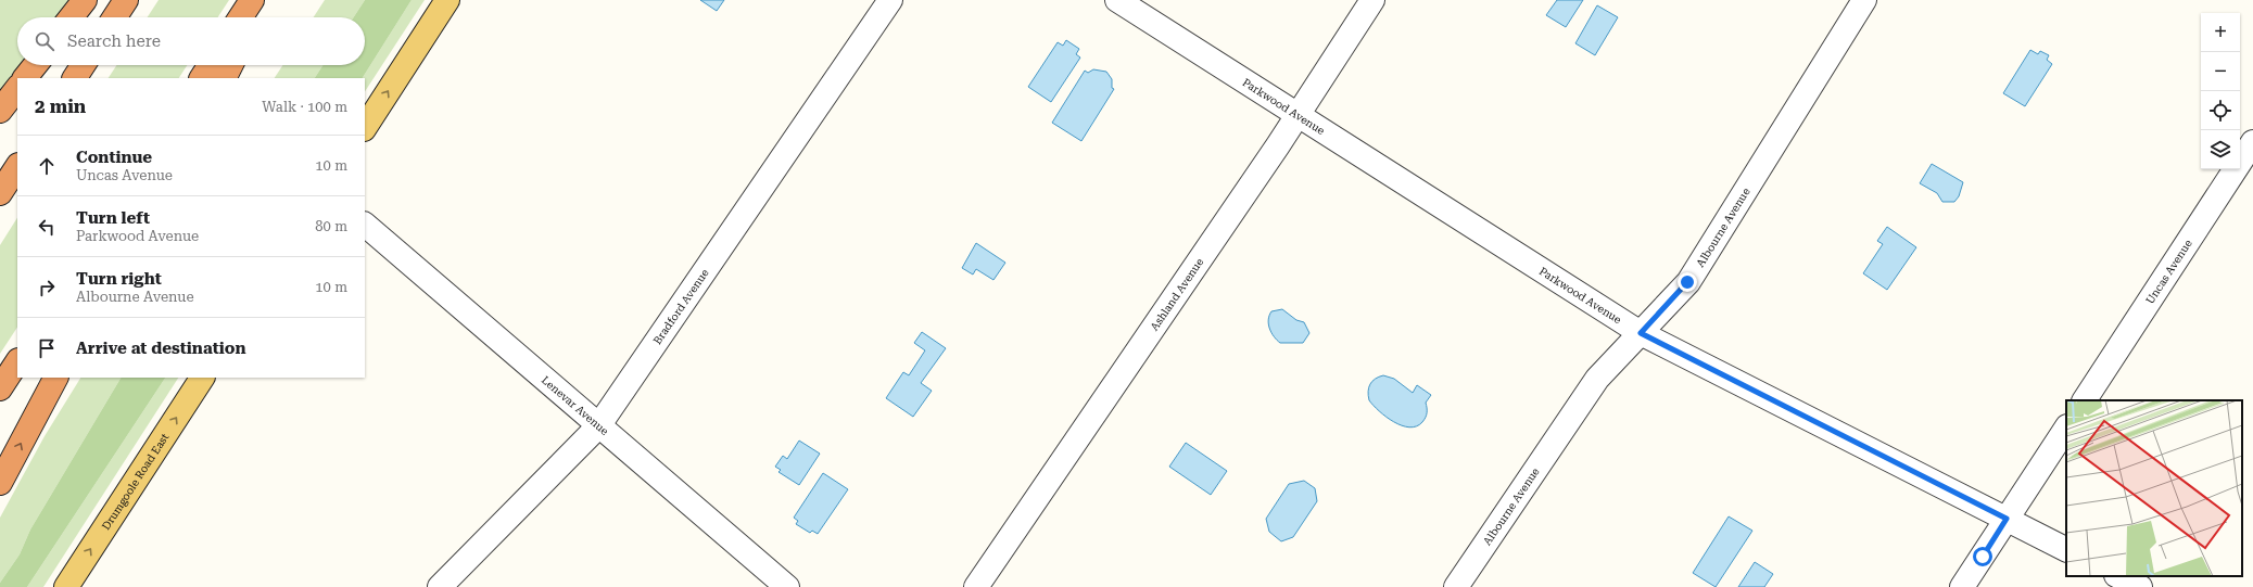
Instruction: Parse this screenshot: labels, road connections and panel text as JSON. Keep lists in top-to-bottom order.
{
  "streets": {
    "main road": ["Drumgoole Road East"],
    "street": [
      "Parkwood Avenue",
      "Albourne Avenue",
      "Uncas Avenue",
      "Ashland Avenue",
      "Bradford Avenue",
      "Lenevar Avenue"
    ]
  },
  "crossings": [
    ["Parkwood Avenue", "Albourne Avenue"],
    ["Parkwood Avenue", "Ashland Avenue"],
    ["Bradford Avenue", "Lenevar Avenue"]
  ],
  "one_way": ["Drumgoole Road East"],
  "page": {
    "map_buttons": ["+", "−"],
    "search": "Search here",
    "heading": ["2 min", "Walk · 100 m"],
    "list": [
      ["Continue", "Uncas Avenue", "10 m"],
      ["Turn left", "Parkwood Avenue", "80 m"],
      ["Turn right", "Albourne Avenue", "10 m"],
      "Arrive at destination"
    ]
  }
}
